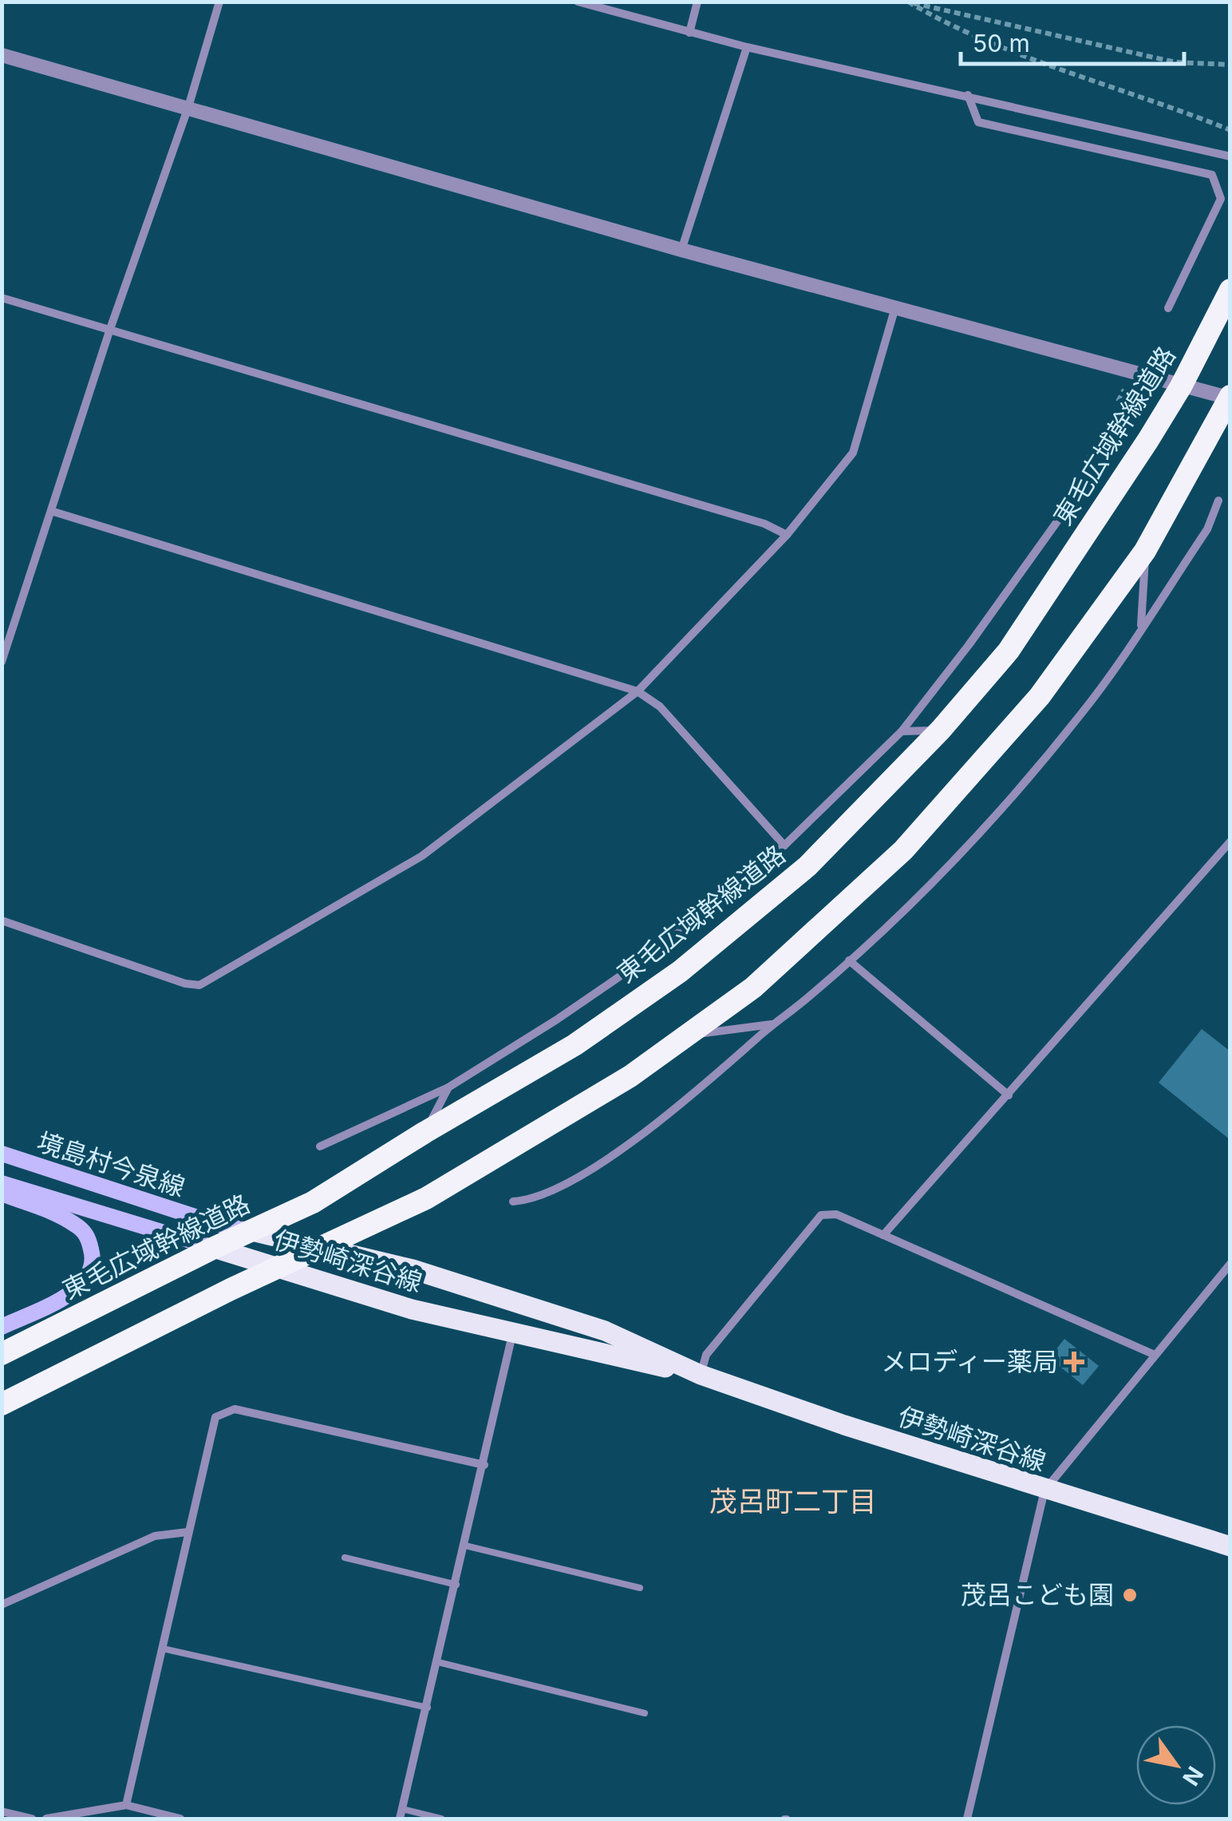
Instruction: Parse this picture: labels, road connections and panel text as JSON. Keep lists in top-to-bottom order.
{
  "streets": {
    "highway": ["東毛広域幹線道路"],
    "main road": ["境島村今泉線", "伊勢崎深谷線"]
  },
  "crossings": [
    ["東毛広域幹線道路", "境島村今泉線"],
    ["東毛広域幹線道路", "伊勢崎深谷線"],
    ["境島村今泉線", "伊勢崎深谷線"]
  ],
  "districts": ["茂呂町二丁目"],
  "places": {
    "health": ["メロディー薬局"],
    "other": ["茂呂こども園"]
  },
  "scale_bar": "50 m",
  "north": "bottom right"
}
